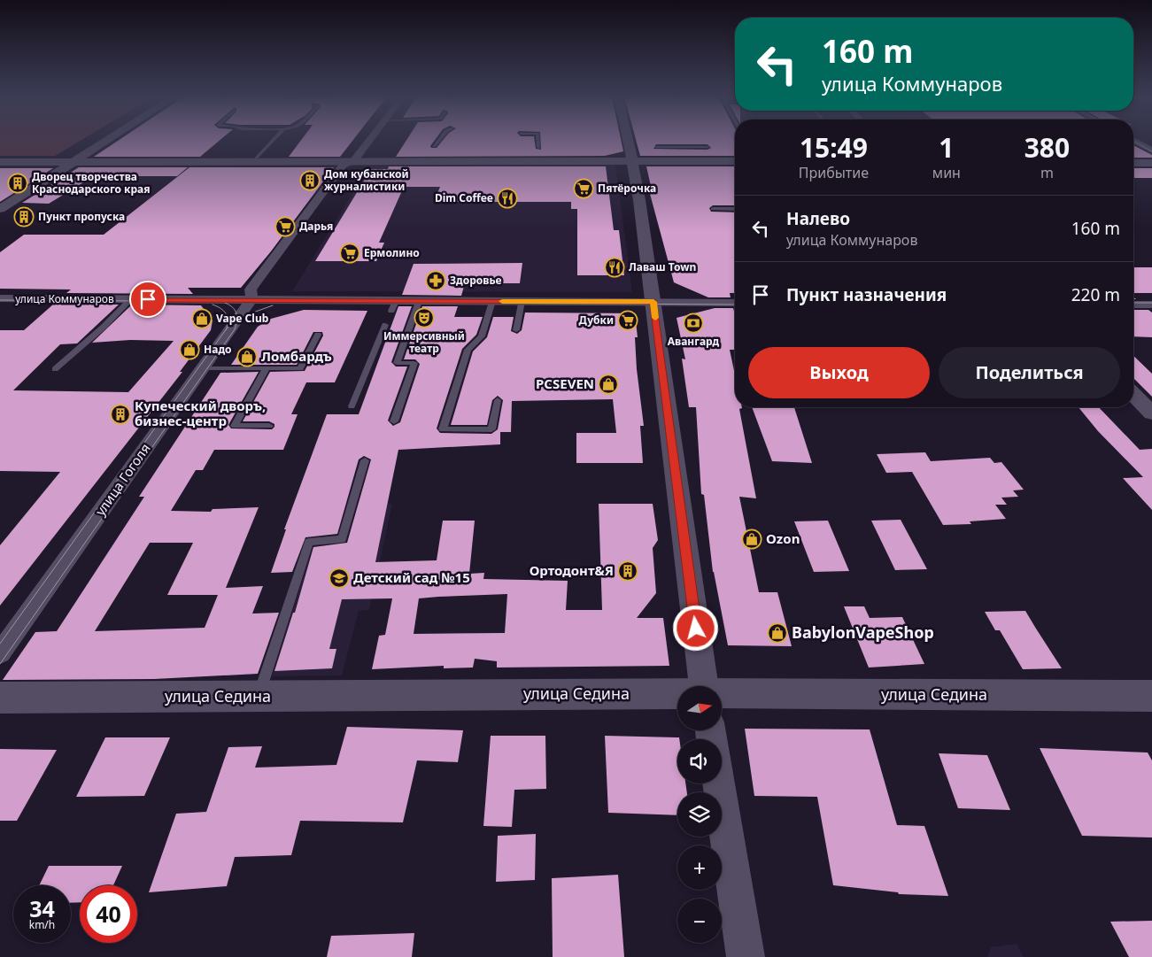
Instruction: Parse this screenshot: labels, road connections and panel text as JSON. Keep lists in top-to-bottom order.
{
  "streets": {
    "main road": ["улица Седина"],
    "street": ["улица Коммунаров", "улица Гоголя"]
  },
  "crossings": [
    ["улица Коммунаров", "улица Гоголя"]
  ],
  "places": {
    "building": [
      "Дом кубанской журналистики",
      "Дворец творчества Краснодарского края",
      "Пункт пропуска",
      "Купеческий дворъ, бизнес-центр",
      "Ортодонт&Я"
    ],
    "supermarket": [
      "Пятёрочка",
      "Дарья",
      "Ермолино",
      "Дубки"
    ],
    "restaurant": ["Dim Coffee", "Лаваш Town"],
    "pharmacy": ["Здоровье"],
    "theatre": ["Иммерсивный театр"],
    "shop": [
      "Vape Club",
      "Надо",
      "Ломбардъ",
      "PCSEVEN",
      "Ozon",
      "BabylonVapeShop"
    ],
    "bank": ["Авангард"],
    "school or university": ["Детский сад №15"]
  },
  "north": "right",
  "page": {
    "turn": ["160 m", "улица Коммунаров"],
    "eta": [
      "15:49",
      "Прибытие",
      "1",
      "мин",
      "380",
      "m"
    ],
    "list": [
      {
        "name": "Налево",
        "note": "улица Коммунаров",
        "value": "160 m"
      },
      {
        "name": "Пункт назначения",
        "value": "220 m"
      }
    ],
    "buttons": ["Выход", "Поделиться"],
    "map_buttons": ["+", "−"],
    "speed": "34 km/h",
    "limit": "40"
  }
}
